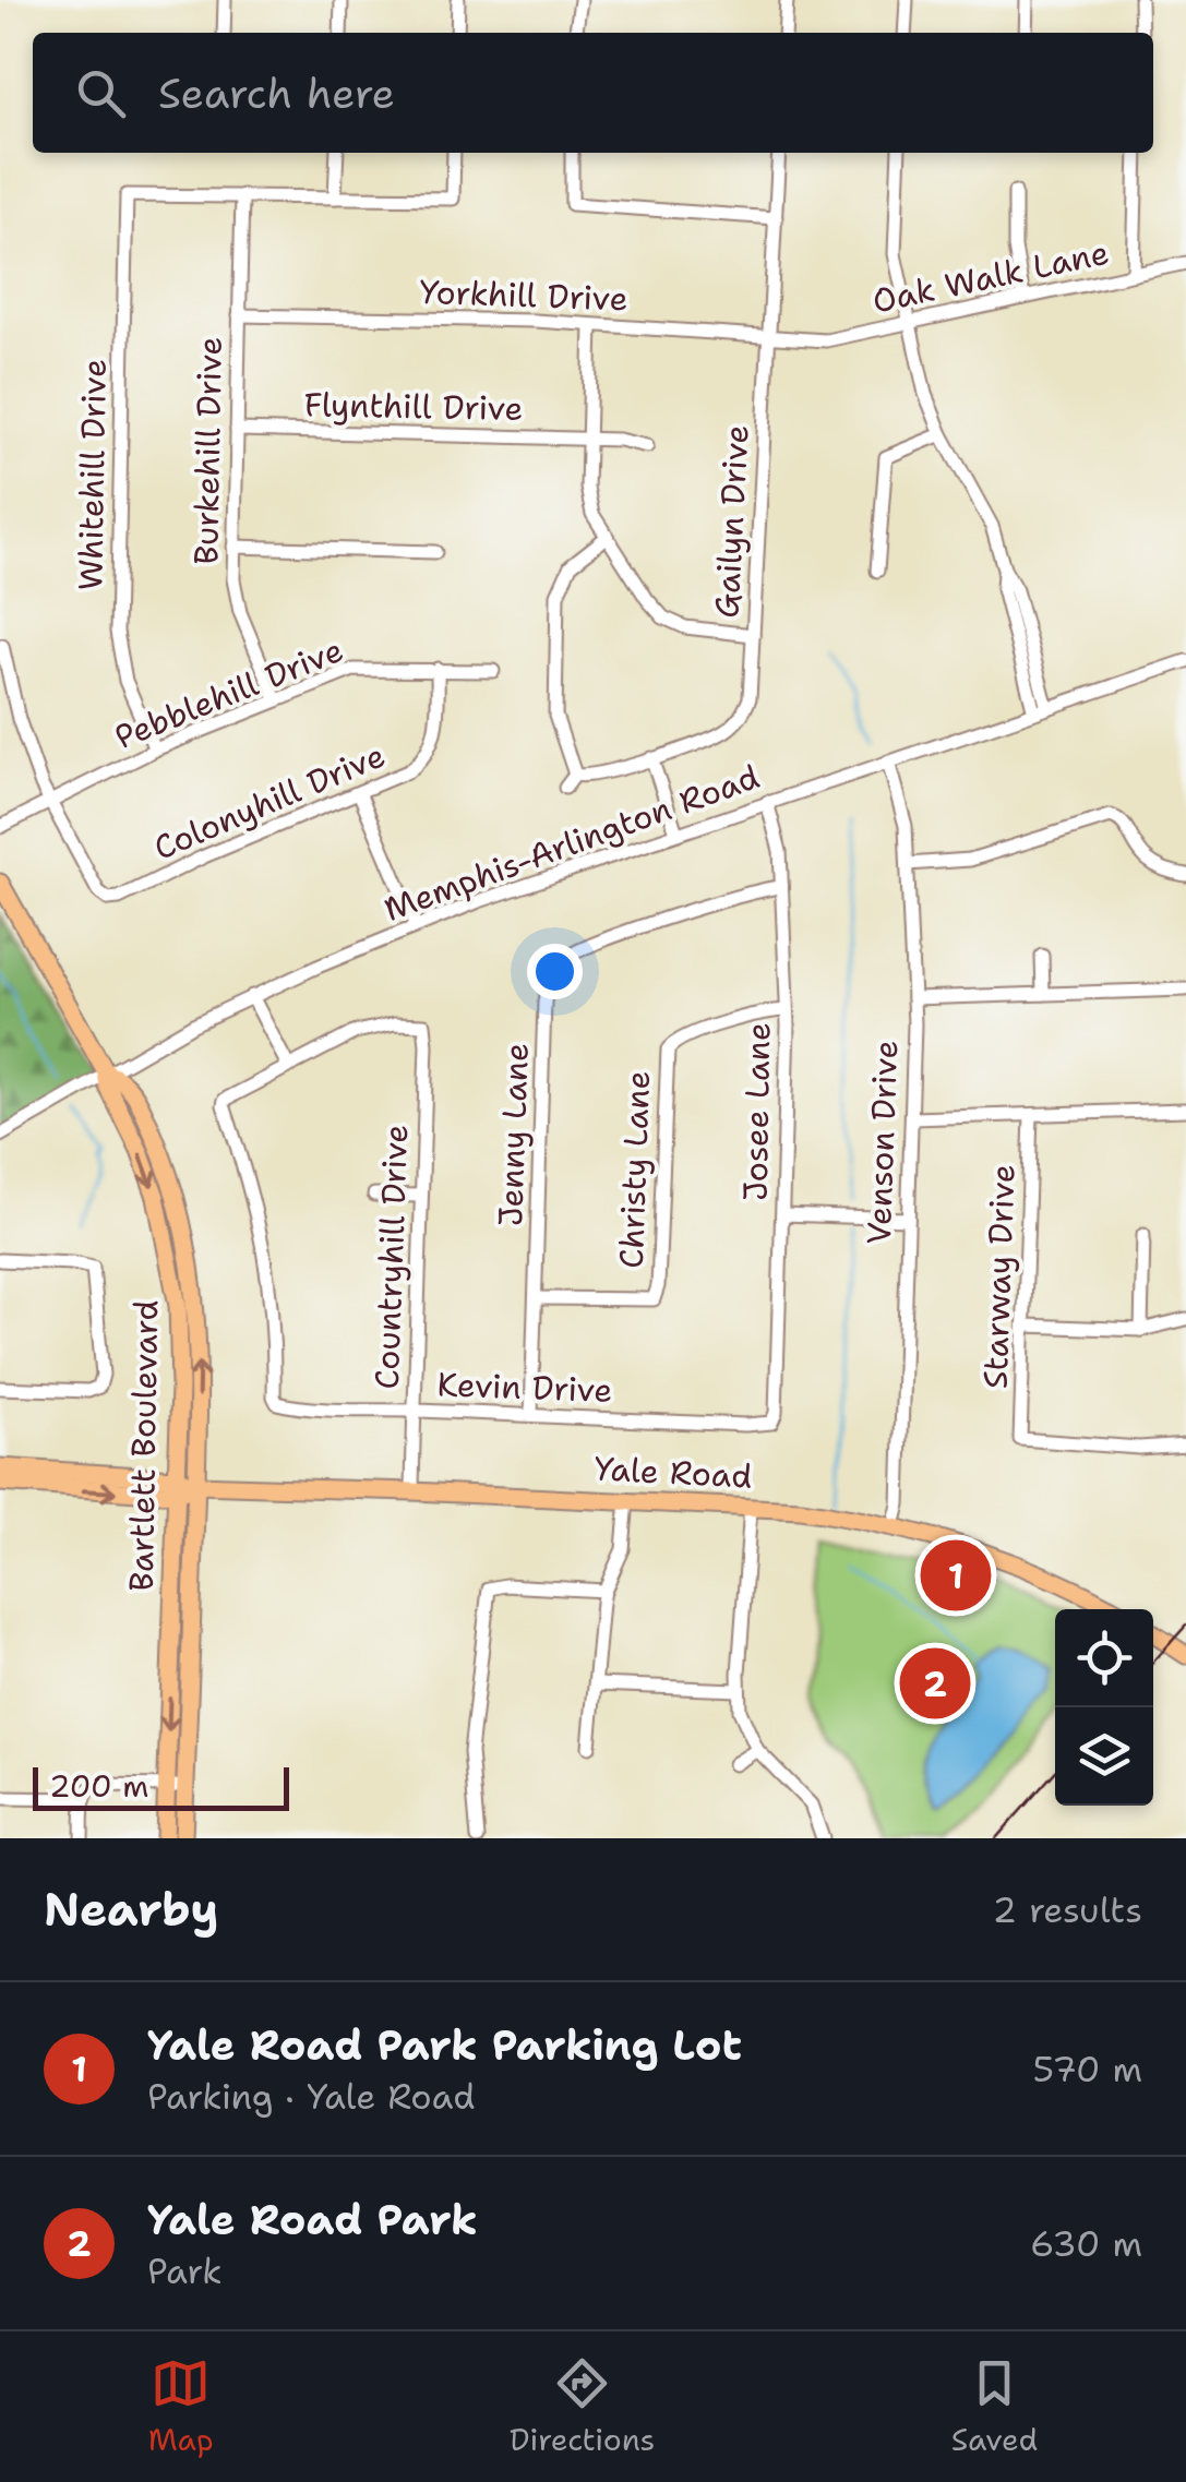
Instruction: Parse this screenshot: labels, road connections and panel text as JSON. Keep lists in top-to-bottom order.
{
  "streets": {
    "main road": ["Bartlett Boulevard", "Yale Road"],
    "street": [
      "Oak Walk Lane",
      "Yorkhill Drive",
      "Flynthill Drive",
      "Burkehill Drive",
      "Whitehill Drive",
      "Gailyn Drive",
      "Pebblehill Drive",
      "Colonyhill Drive",
      "Memphis-Arlington Road",
      "Josee Lane",
      "Jenny Lane",
      "Venson Drive",
      "Christy Lane",
      "Countryhill Drive",
      "Starway Drive",
      "Kevin Drive"
    ]
  },
  "crossings": [
    ["Oak Walk Lane", "Yorkhill Drive"],
    ["Yorkhill Drive", "Burkehill Drive"],
    ["Yorkhill Drive", "Gailyn Drive"],
    ["Flynthill Drive", "Burkehill Drive"],
    ["Burkehill Drive", "Whitehill Drive"],
    ["Burkehill Drive", "Pebblehill Drive"],
    ["Whitehill Drive", "Pebblehill Drive"],
    ["Pebblehill Drive", "Colonyhill Drive"],
    ["Memphis-Arlington Road", "Josee Lane"],
    ["Memphis-Arlington Road", "Venson Drive"],
    ["Memphis-Arlington Road", "Bartlett Boulevard"],
    ["Josee Lane", "Jenny Lane"],
    ["Josee Lane", "Christy Lane"],
    ["Josee Lane", "Kevin Drive"],
    ["Jenny Lane", "Christy Lane"],
    ["Jenny Lane", "Kevin Drive"],
    ["Venson Drive", "Yale Road"],
    ["Countryhill Drive", "Kevin Drive"],
    ["Countryhill Drive", "Yale Road"],
    ["Bartlett Boulevard", "Yale Road"]
  ],
  "scale_bar": "200 m",
  "page": {
    "search": "Search here",
    "pins": ["1", "2"],
    "scale": "200 m",
    "heading": ["Nearby", "2 results"],
    "list": [
      {
        "mark": "1",
        "name": "Yale Road Park Parking Lot",
        "note": "Parking · Yale Road",
        "value": "570 m"
      },
      {
        "mark": "2",
        "name": "Yale Road Park",
        "note": "Park",
        "value": "630 m"
      }
    ],
    "nav": ["Map", "Directions", "Saved"]
  }
}
